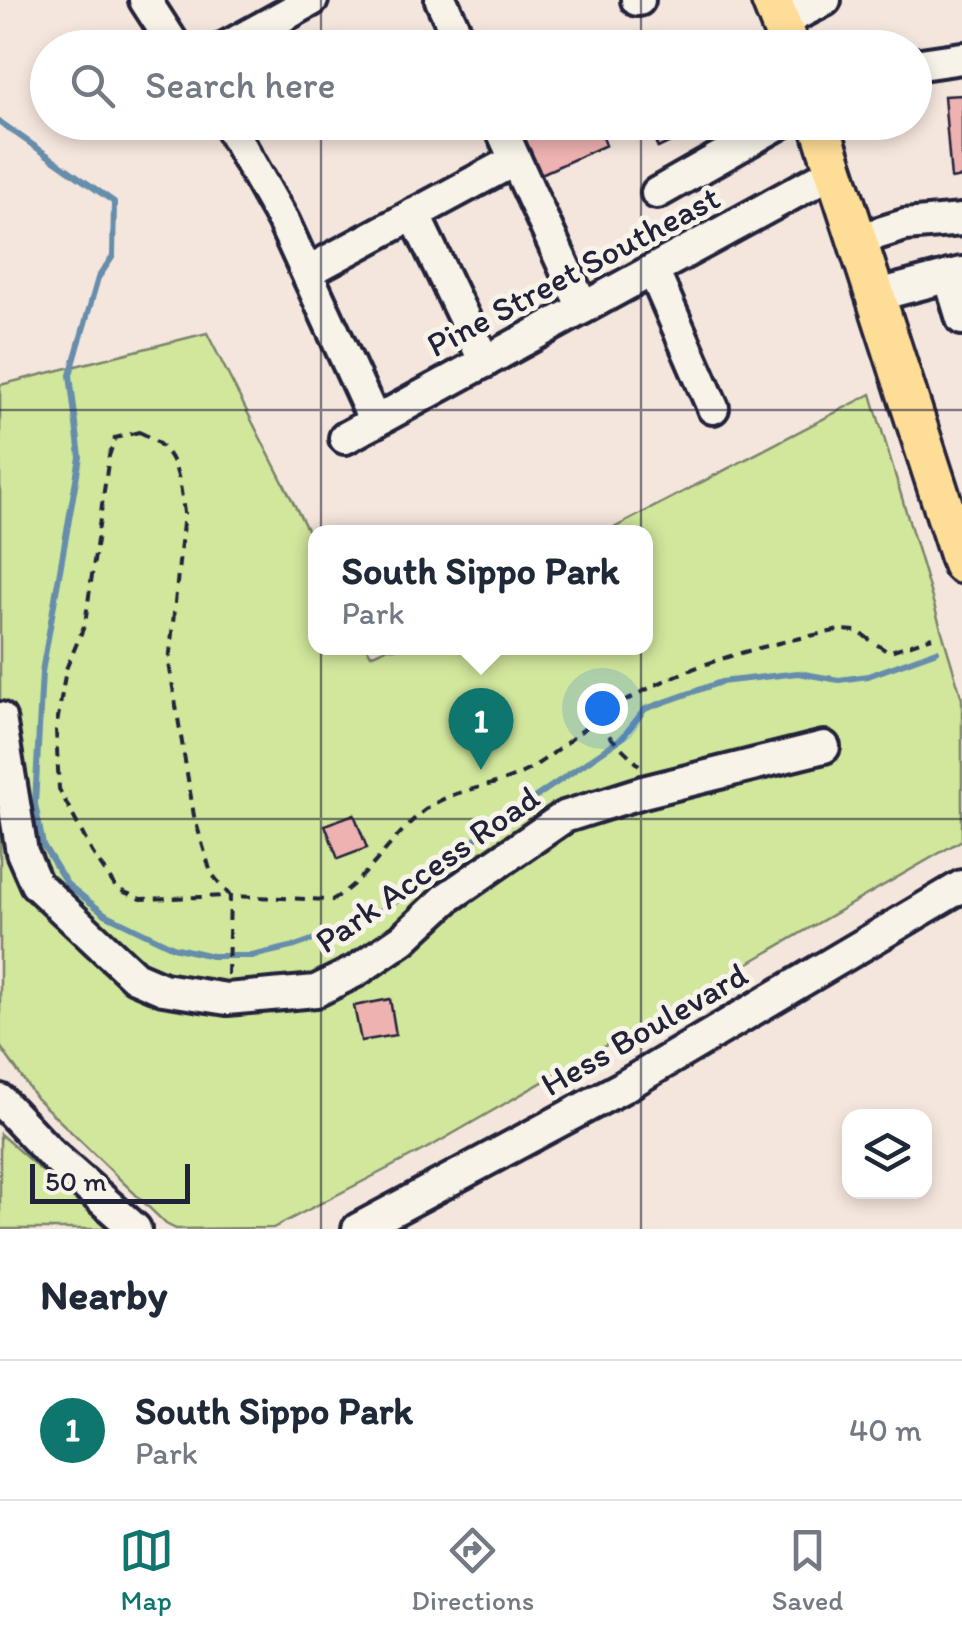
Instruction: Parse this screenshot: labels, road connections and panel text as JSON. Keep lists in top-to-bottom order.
{
  "streets": {
    "street": ["Pine Street Southeast", "Park Access Road", "Hess Boulevard"]
  },
  "scale_bar": "50 m",
  "page": {
    "search": "Search here",
    "popup": ["South Sippo Park", "Park"],
    "pins": "1",
    "scale": "50 m",
    "heading": "Nearby",
    "list": [
      {
        "mark": "1",
        "name": "South Sippo Park",
        "note": "Park",
        "value": "40 m"
      }
    ],
    "nav": ["Map", "Directions", "Saved"]
  }
}
